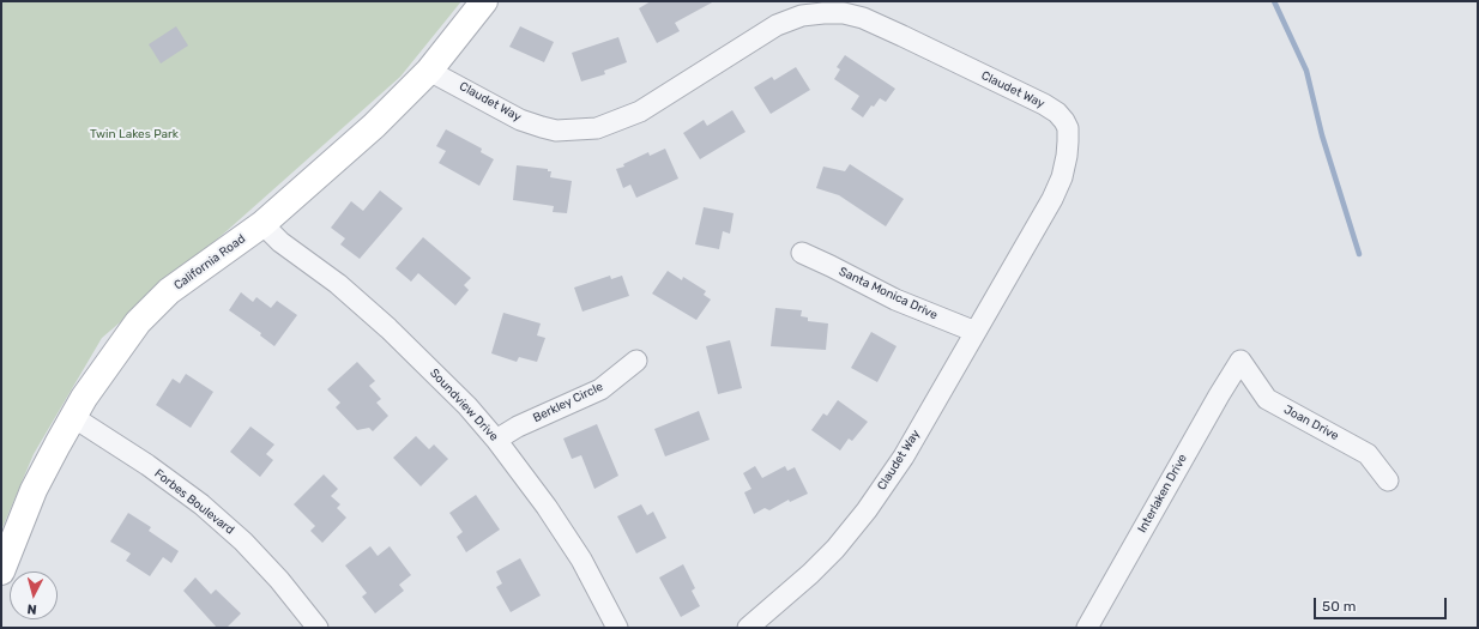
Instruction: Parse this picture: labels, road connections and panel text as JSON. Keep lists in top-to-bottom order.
{
  "streets": {
    "main road": ["California Road"],
    "street": [
      "Claudet Way",
      "Santa Monica Drive",
      "Berkley Circle",
      "Soundview Drive",
      "Joan Drive",
      "Interlaken Drive",
      "Forbes Boulevard"
    ]
  },
  "crossings": [
    ["Claudet Way", "California Road"],
    ["Claudet Way", "Santa Monica Drive"],
    ["California Road", "Soundview Drive"],
    ["California Road", "Forbes Boulevard"],
    ["Berkley Circle", "Soundview Drive"],
    ["Joan Drive", "Interlaken Drive"]
  ],
  "parks": ["Twin Lakes Park"],
  "scale_bar": "50 m",
  "north": "bottom"
}
